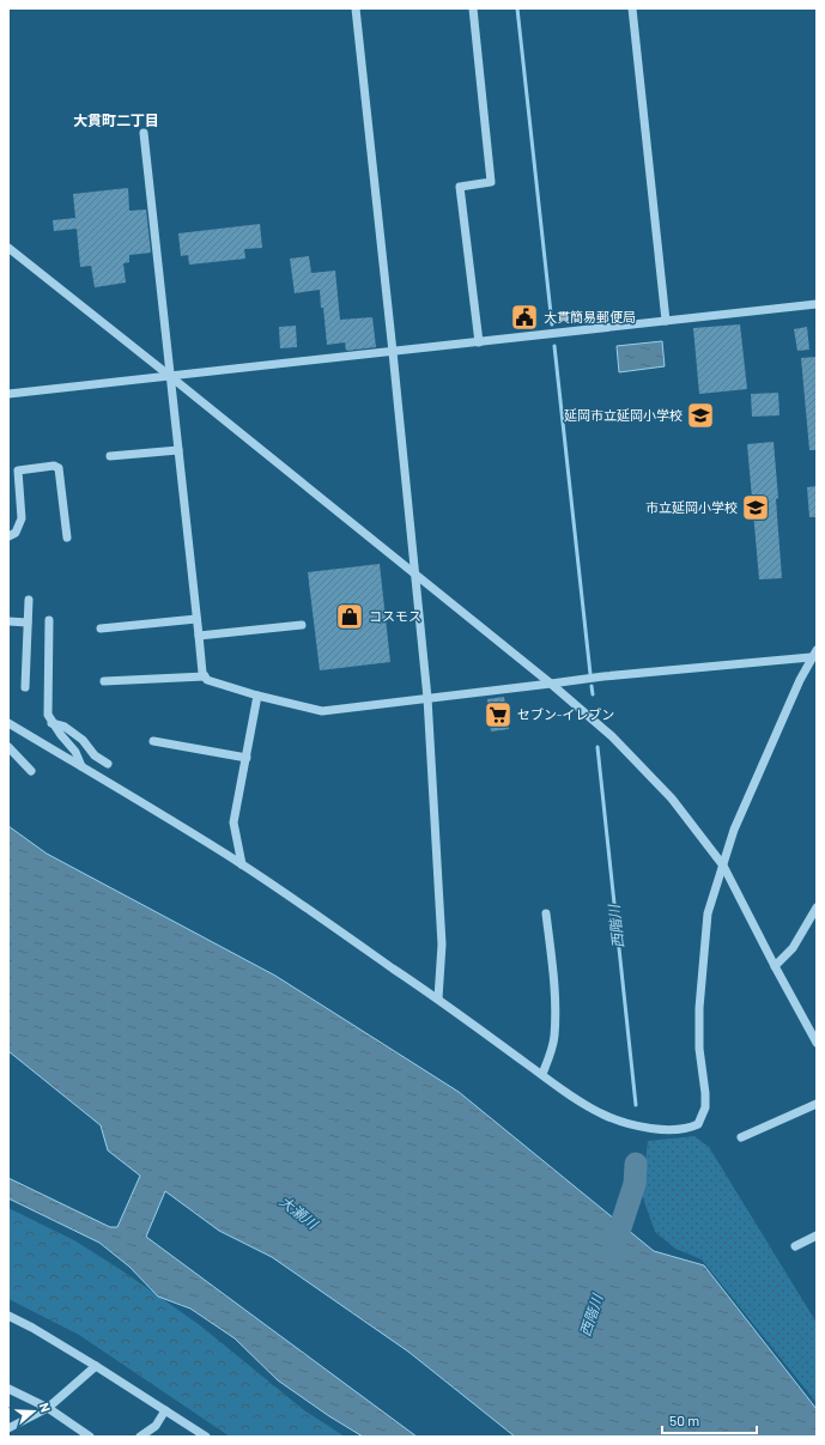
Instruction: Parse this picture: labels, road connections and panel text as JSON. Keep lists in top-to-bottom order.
{
  "districts": ["大貫町二丁目"],
  "water": ["西階川", "大瀬川"],
  "places": {
    "public building": ["大貫簡易郵便局"],
    "school or university": ["延岡市立延岡小学校", "市立延岡小学校"],
    "shop": ["コスモス"],
    "supermarket": ["セブン-イレブン"]
  },
  "scale_bar": "50 m",
  "north": "right"
}
